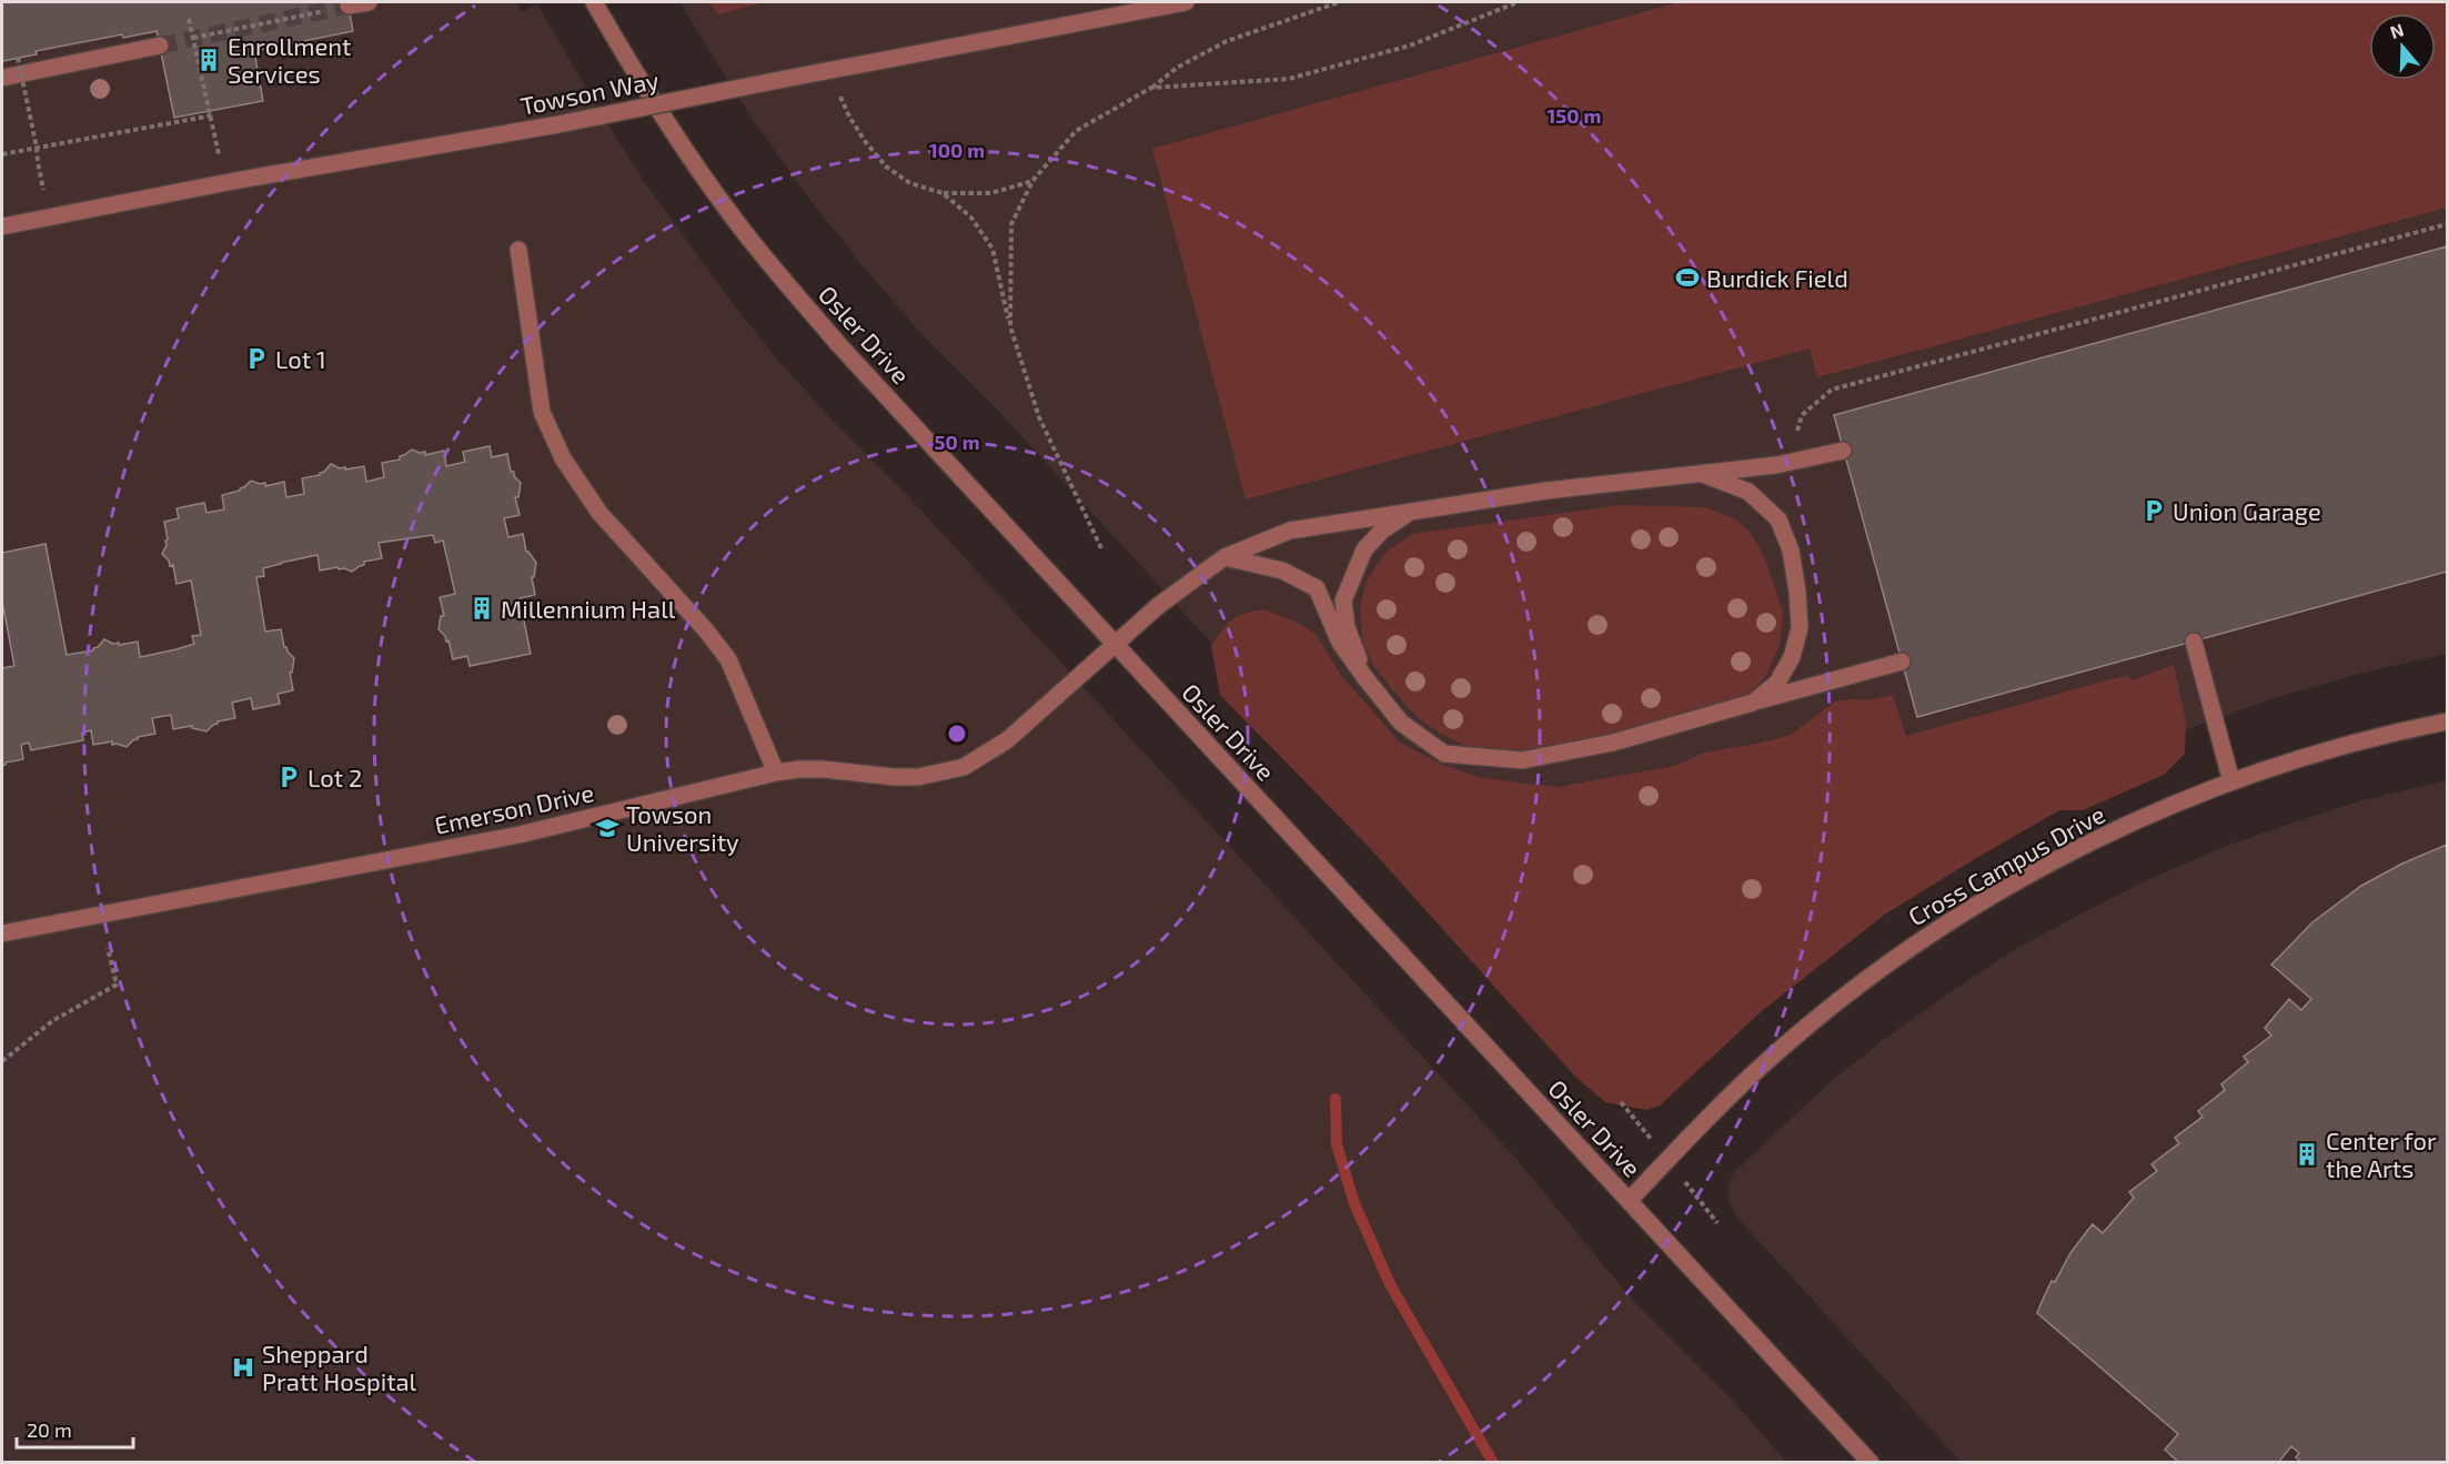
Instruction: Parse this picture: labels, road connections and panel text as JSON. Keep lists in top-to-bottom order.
{
  "streets": {
    "street": [
      "Towson Way",
      "Osler Drive",
      "Emerson Drive",
      "Cross Campus Drive"
    ]
  },
  "crossings": [
    ["Osler Drive", "Emerson Drive"],
    ["Osler Drive", "Cross Campus Drive"]
  ],
  "places": {
    "building": ["Enrollment Services", "Millennium Hall", "Center for the Arts"],
    "sports": ["Burdick Field"],
    "parking": ["Lot 1", "Union Garage", "Lot 2"],
    "school or university": ["Towson University"],
    "hospital": ["Sheppard Pratt Hospital"]
  },
  "scale_bar": "20 m",
  "north": "top",
  "rings": ["150 m", "100 m", "50 m"]
}
